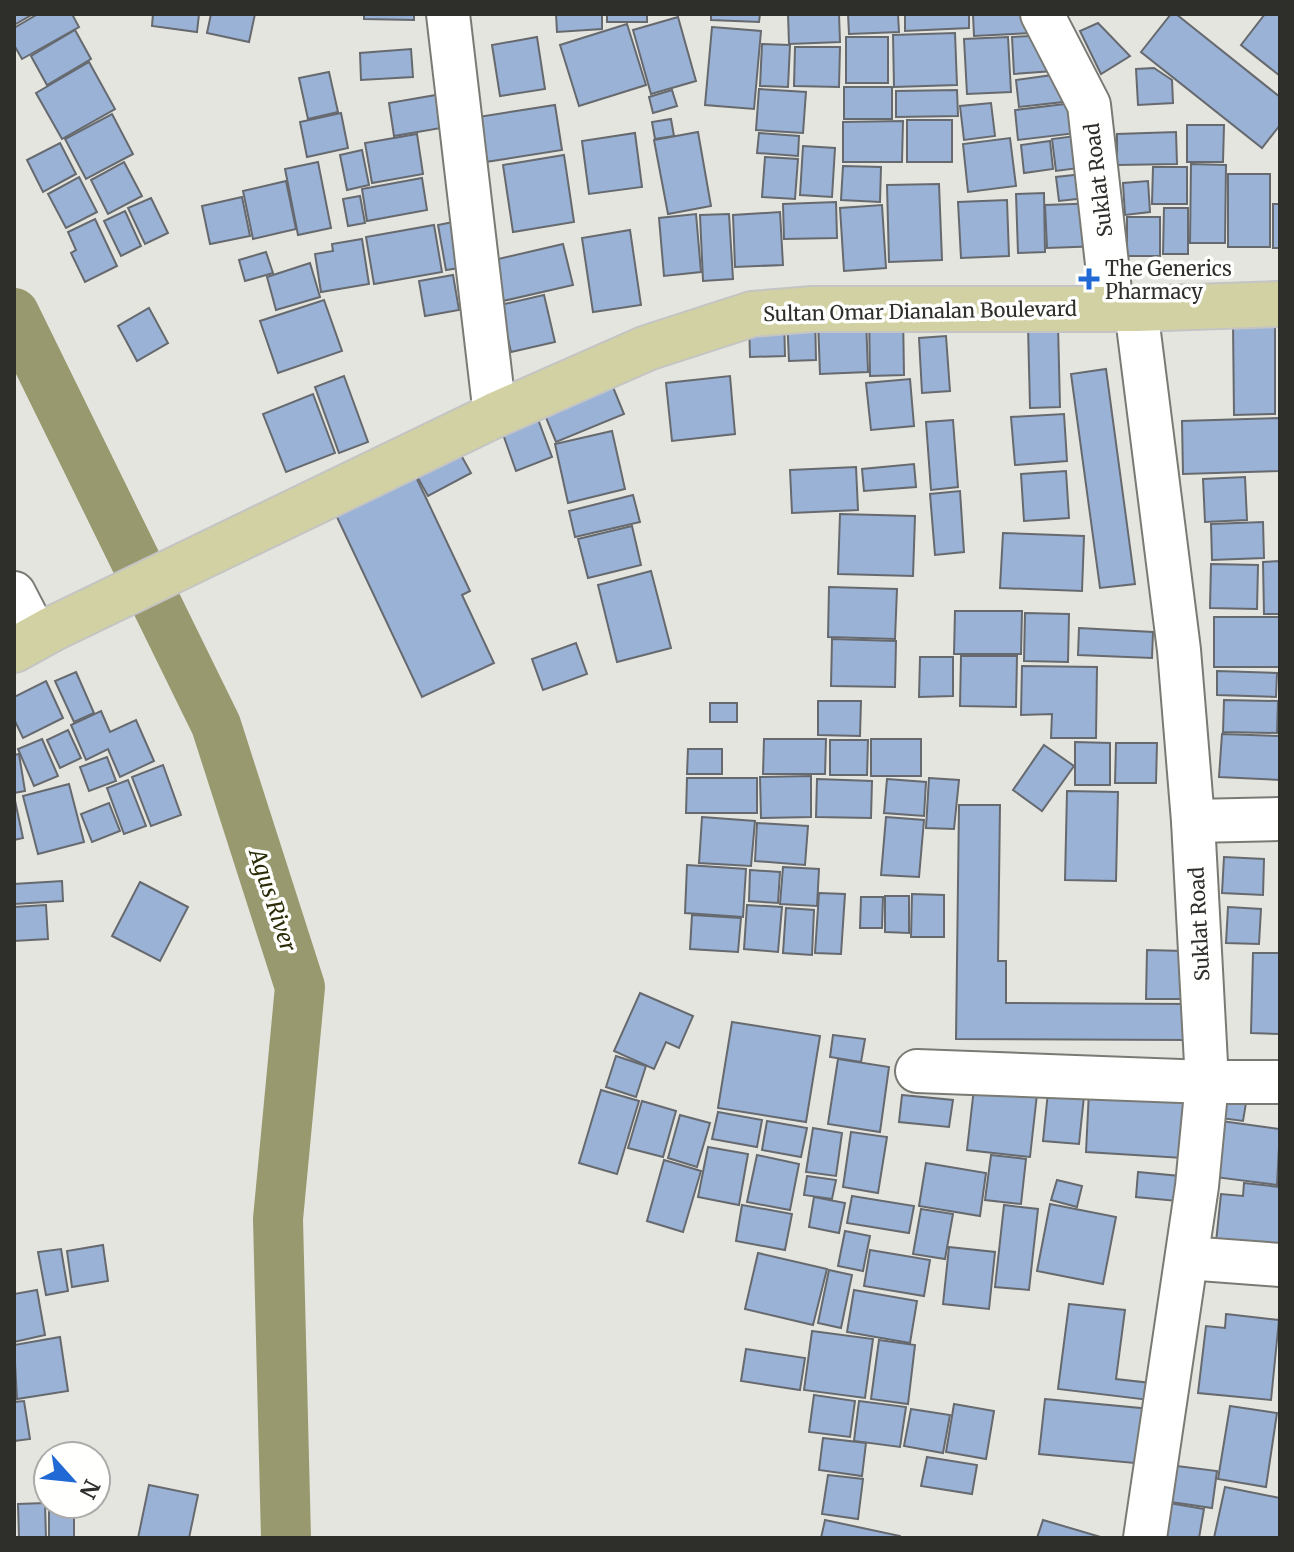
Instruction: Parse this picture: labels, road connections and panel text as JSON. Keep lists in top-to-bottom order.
{
  "streets": {
    "main road": ["Sultan Omar Dianalan Boulevard"],
    "street": ["Suklat Road"]
  },
  "crossings": [
    ["Suklat Road", "Sultan Omar Dianalan Boulevard"]
  ],
  "water": ["Agus River"],
  "places": {
    "health": ["The Generics Pharmacy"]
  },
  "north": "bottom right"
}
